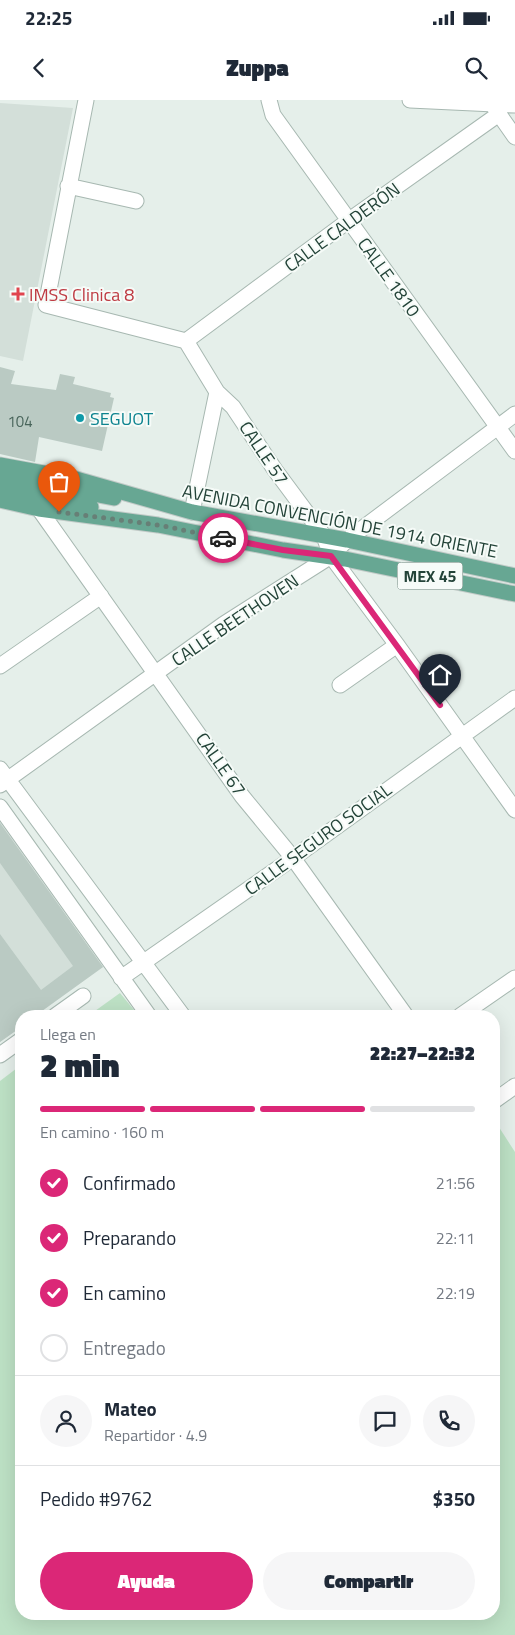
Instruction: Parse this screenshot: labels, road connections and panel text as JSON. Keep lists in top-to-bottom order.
{
  "streets": {
    "main road": ["AVENIDA CONVENCIÓN DE 1914 ORIENTE", "MEX 45"],
    "street": [
      "CALLE CALDERÓN",
      "CALLE 1810",
      "CALLE 57",
      "CALLE BEETHOVEN",
      "CALLE 67",
      "CALLE SEGURO SOCIAL"
    ]
  },
  "crossings": [
    ["CALLE CALDERÓN", "CALLE 1810"],
    ["CALLE CALDERÓN", "CALLE 57"],
    ["CALLE 1810", "CALLE BEETHOVEN"],
    ["CALLE 57", "AVENIDA CONVENCIÓN DE 1914 ORIENTE"],
    ["CALLE 57", "CALLE BEETHOVEN"],
    ["CALLE 57", "CALLE SEGURO SOCIAL"],
    ["AVENIDA CONVENCIÓN DE 1914 ORIENTE", "CALLE BEETHOVEN"],
    ["AVENIDA CONVENCIÓN DE 1914 ORIENTE", "CALLE 67"],
    ["CALLE BEETHOVEN", "CALLE 67"],
    ["CALLE 67", "CALLE SEGURO SOCIAL"]
  ],
  "places": {
    "health": ["IMSS Clinica 8"],
    "other": ["SEGUOT"]
  },
  "house_numbers": ["104"],
  "page": {
    "status": "22:25",
    "header": "Zuppa",
    "heading": ["2 min", "Llega en", "22:27–22:32"],
    "panel": [
      "Mateo",
      "Repartidor · 4.9",
      "Pedido #9762",
      "$350"
    ],
    "bar": "En camino · 160 m",
    "list": [
      ["Confirmado", "21:56"],
      ["Preparando", "22:11"],
      ["En camino", "22:19"],
      "Entregado"
    ],
    "buttons": ["Ayuda", "Compartir"]
  }
}
